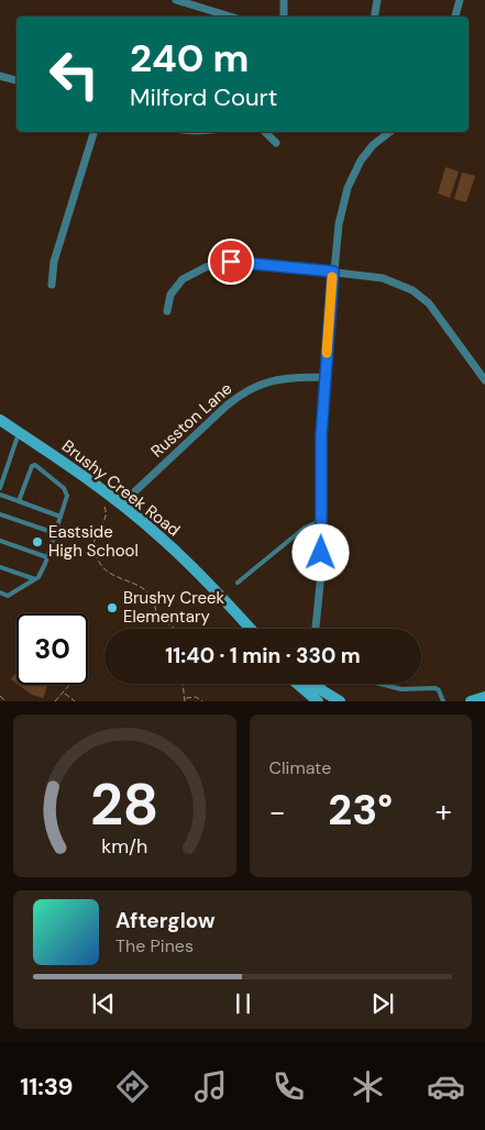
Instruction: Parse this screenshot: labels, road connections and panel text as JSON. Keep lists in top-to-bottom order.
{
  "streets": {
    "street": ["Russton Lane", "Brushy Creek Road"]
  },
  "crossings": [
    ["Russton Lane", "Brushy Creek Road"]
  ],
  "places": ["Eastside High School", "Brushy Creek Elementary"],
  "page": {
    "turn": ["240 m", "Milford Court"],
    "limit": "30",
    "trip": "11:40 · 1 min · 330 m",
    "tile": "Climate",
    "heat": ["−", "23°", "+"],
    "song": ["Afterglow", "The Pines"],
    "tabs": "11:39",
    "gauge": ["28", "km/h"]
  }
}
